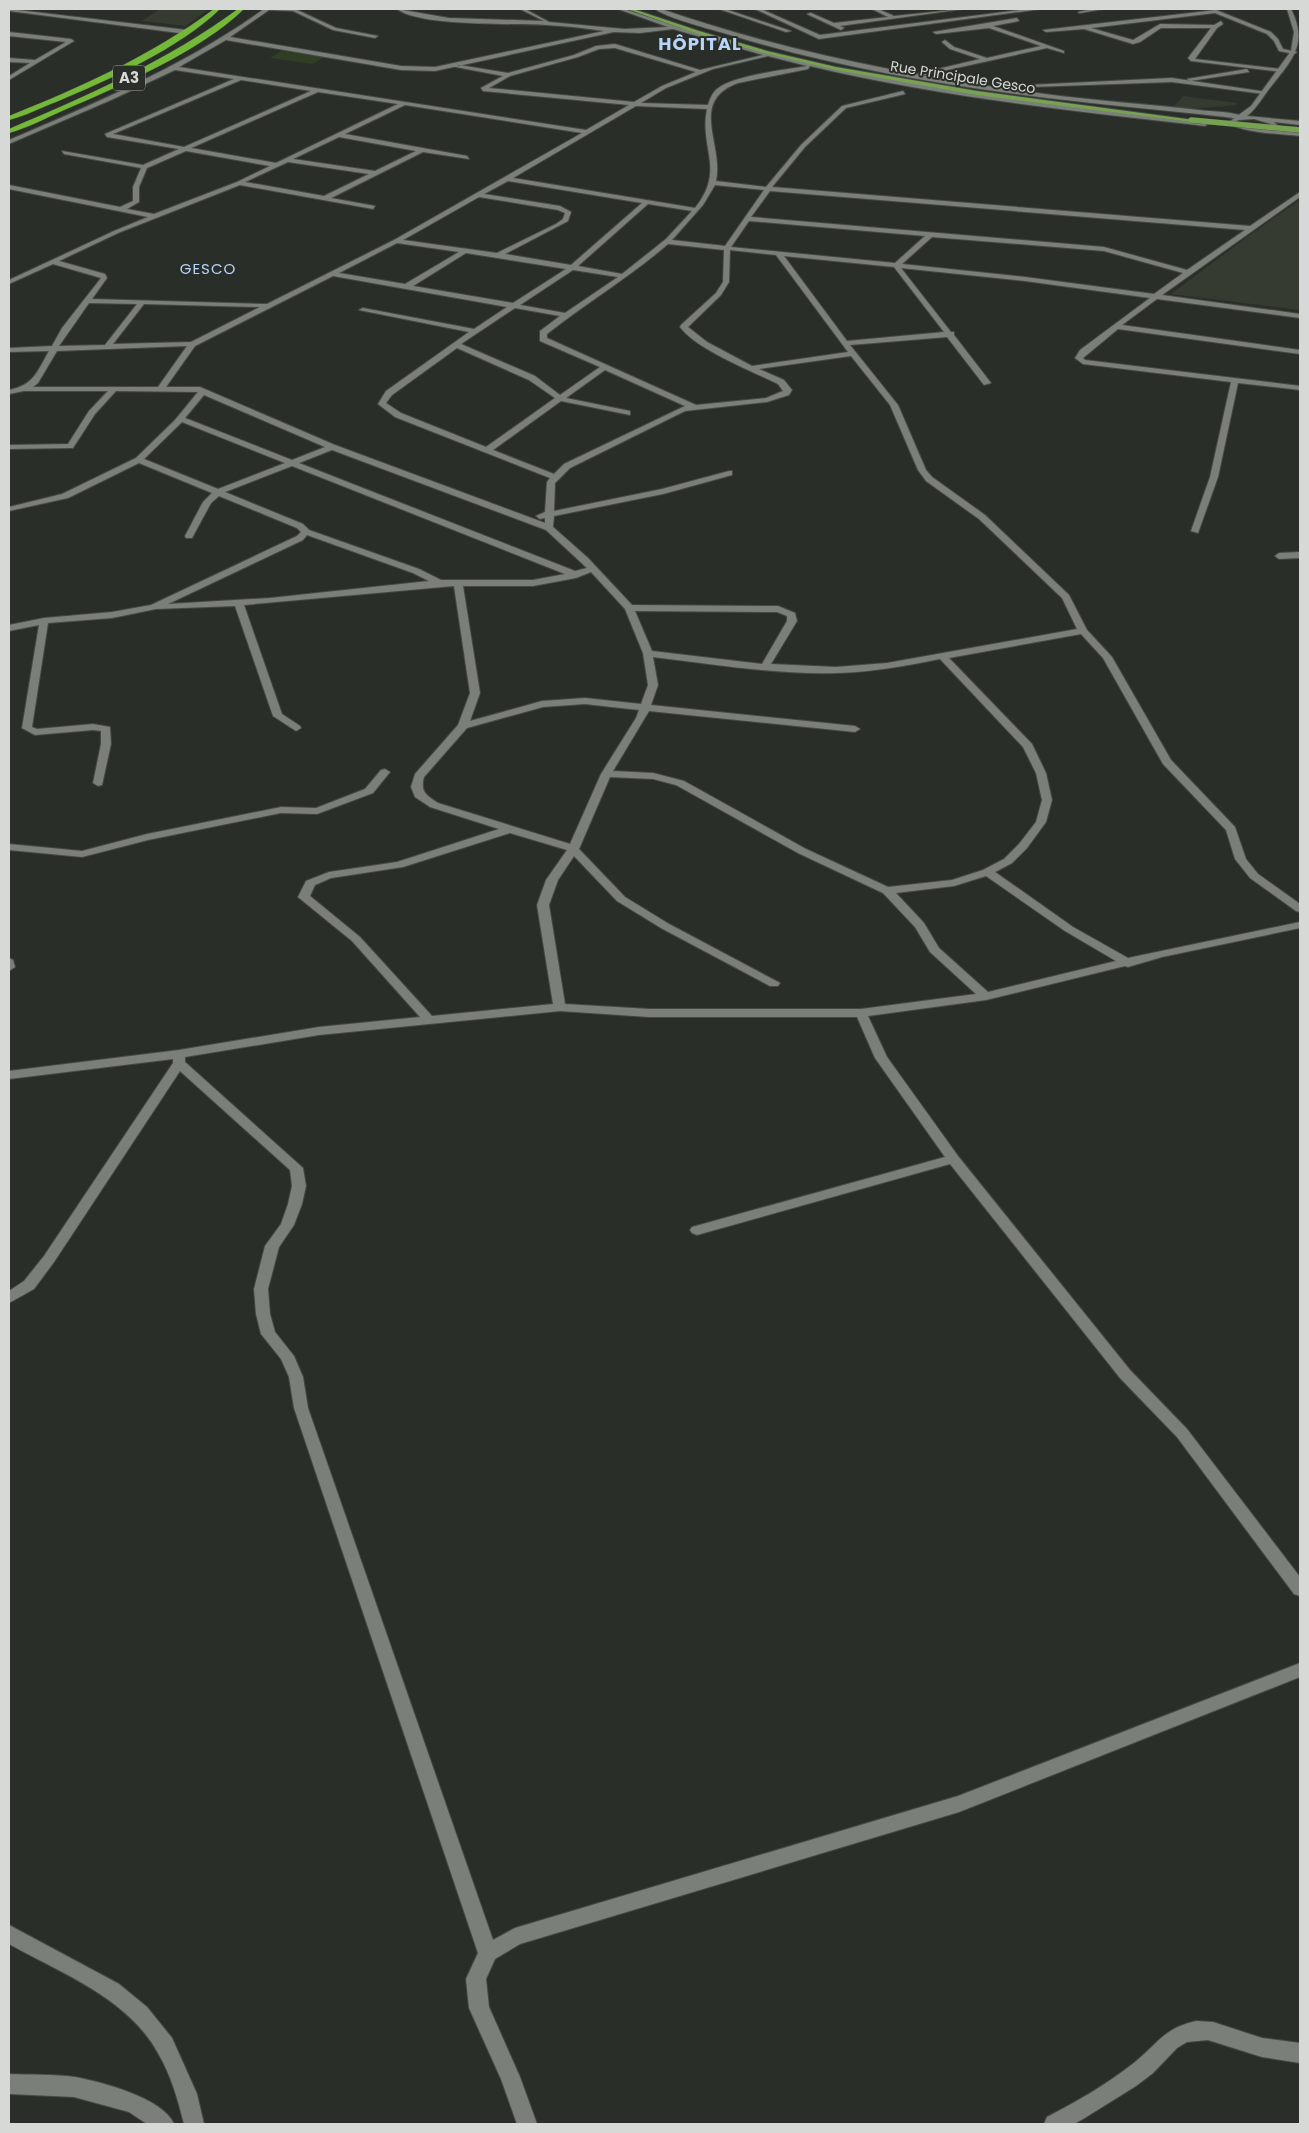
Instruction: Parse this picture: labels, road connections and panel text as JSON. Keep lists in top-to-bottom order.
{
  "streets": {
    "highway": ["A3"],
    "main road": ["Rue Principale Gesco"]
  },
  "districts": ["HÔPITAL", "GESCO"]
}
